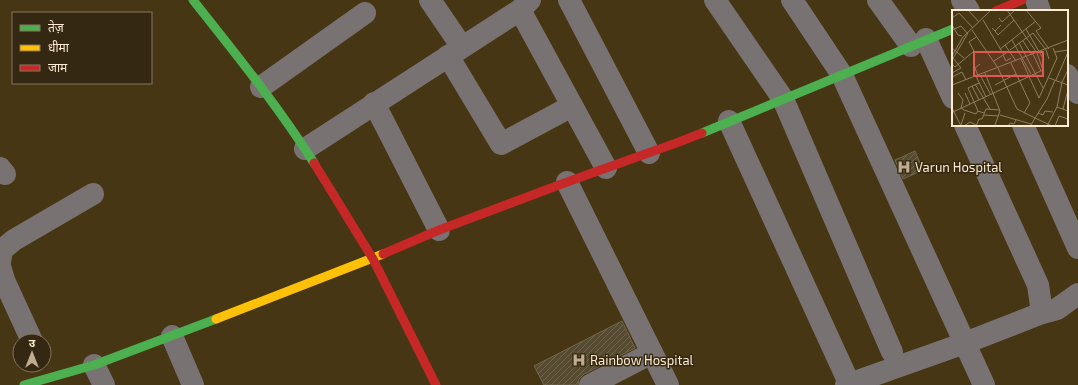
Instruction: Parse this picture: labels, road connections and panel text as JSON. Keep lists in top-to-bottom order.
{
  "places": {
    "hospital": ["Varun Hospital", "Rainbow Hospital"]
  },
  "legend": ["तेज़", "धीमा", "जाम"],
  "north": "top"
}
